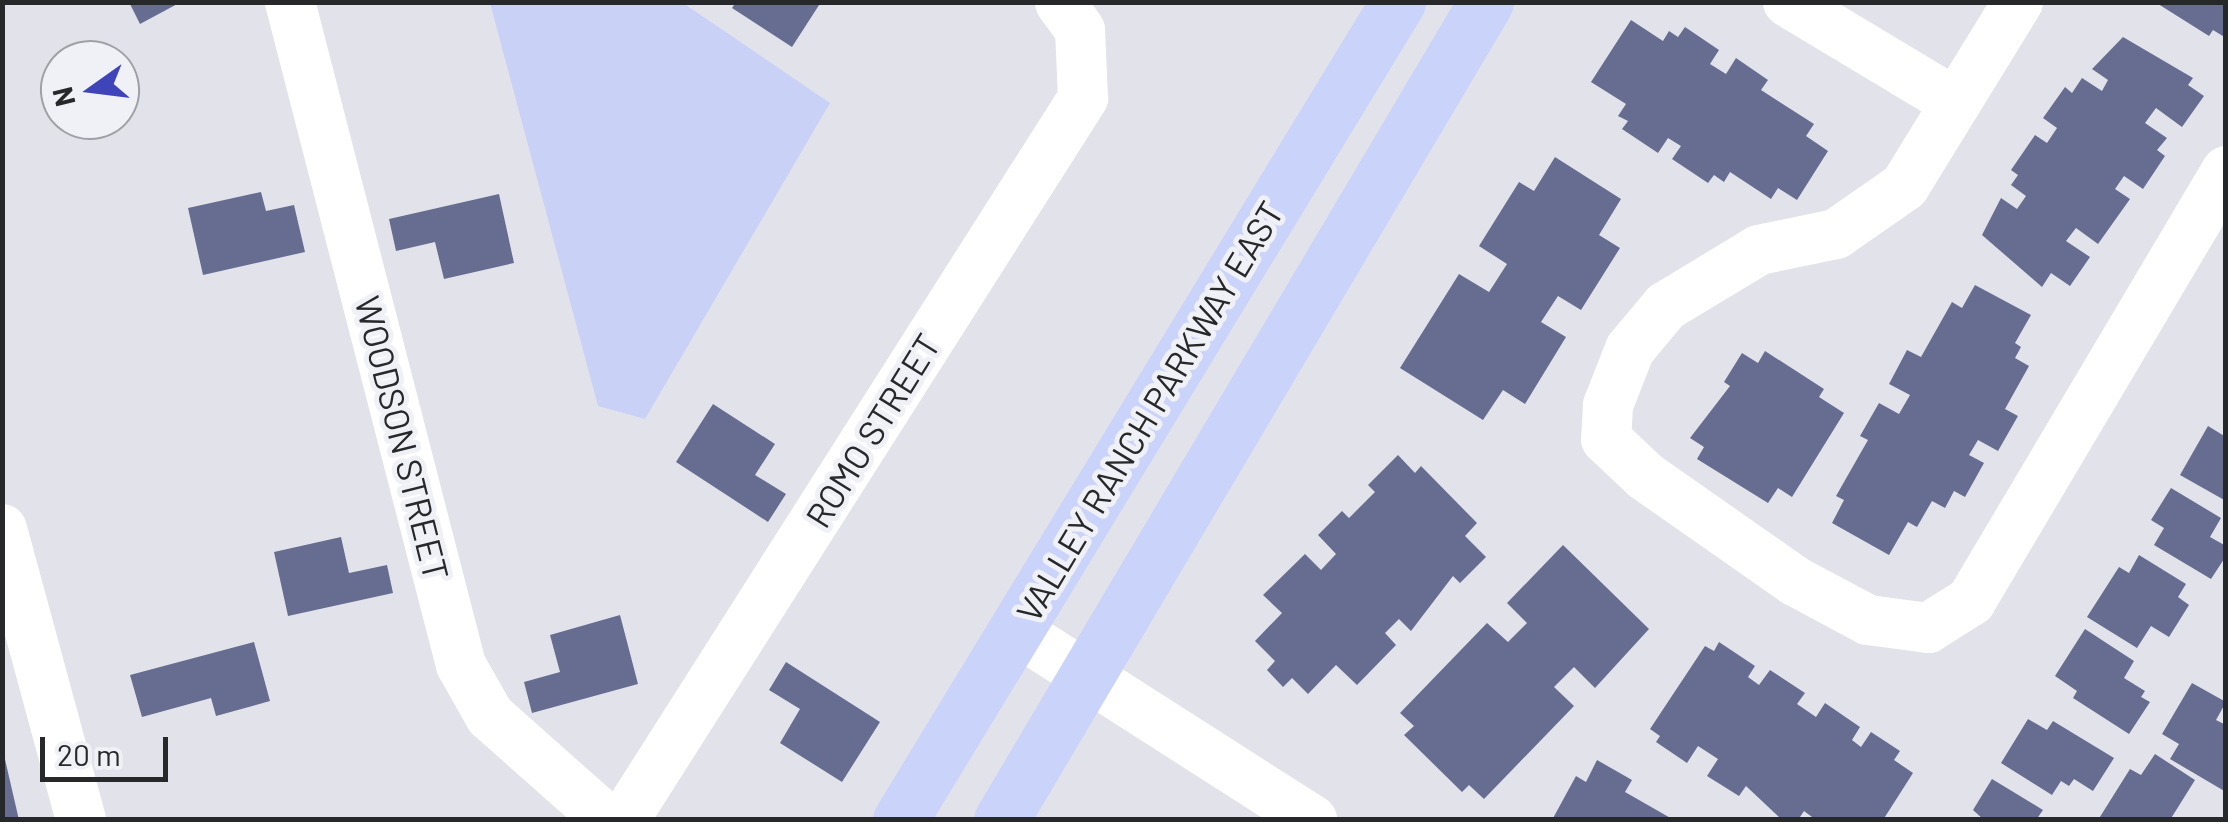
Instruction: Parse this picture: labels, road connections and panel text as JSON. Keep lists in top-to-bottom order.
{
  "streets": {
    "main road": ["VALLEY RANCH PARKWAY EAST"],
    "street": ["ROMO STREET", "WOODSON STREET"]
  },
  "scale_bar": "20 m",
  "north": "left"
}
